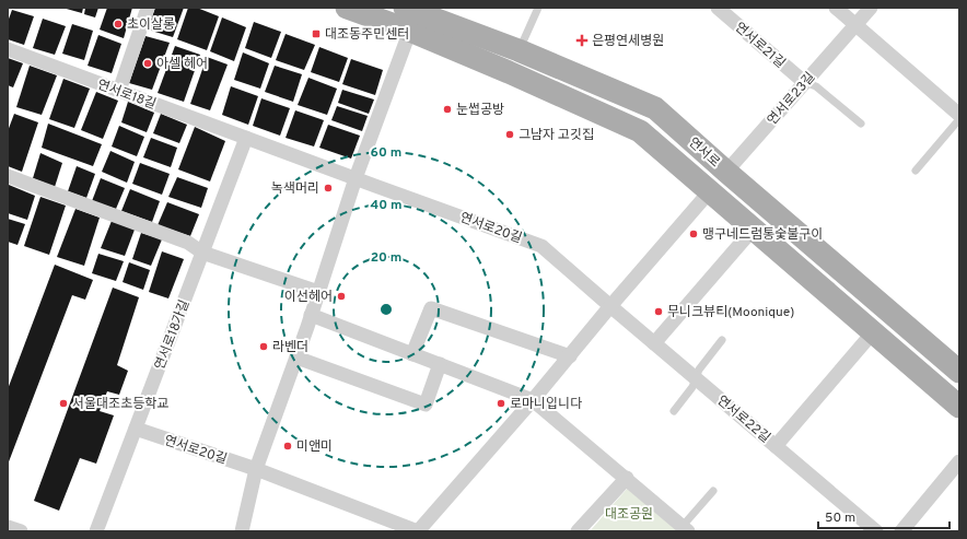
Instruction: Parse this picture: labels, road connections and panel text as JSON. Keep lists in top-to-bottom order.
{
  "streets": {
    "main road": ["연서로"],
    "street": [
      "연서로21길",
      "연서로18길",
      "연서로23길",
      "연서로20길",
      "연서로18가길",
      "연서로22길"
    ]
  },
  "crossings": [
    ["연서로21길", "연서로23길"],
    ["연서로18길", "연서로20길"],
    ["연서로18길", "연서로18가길"],
    ["연서로23길", "연서로"],
    ["연서로20길", "연서로18가길"],
    ["연서로20길", "연서로22길"]
  ],
  "parks": ["대조공원"],
  "places": {
    "other": [
      "초이살롱",
      "아셀 헤어",
      "눈썹공방",
      "그남자 고깃집",
      "녹색머리",
      "맹구네드럼통숯불구이",
      "이선헤어",
      "무니크뷰티(Moonique)",
      "라벤더",
      "서울대조초등학교",
      "로마니입니다",
      "미앤미"
    ],
    "transit": ["대조동주민센터"],
    "health": ["은평연세병원"]
  },
  "scale_bar": "50 m",
  "rings": ["60 m", "40 m", "20 m"]
}
